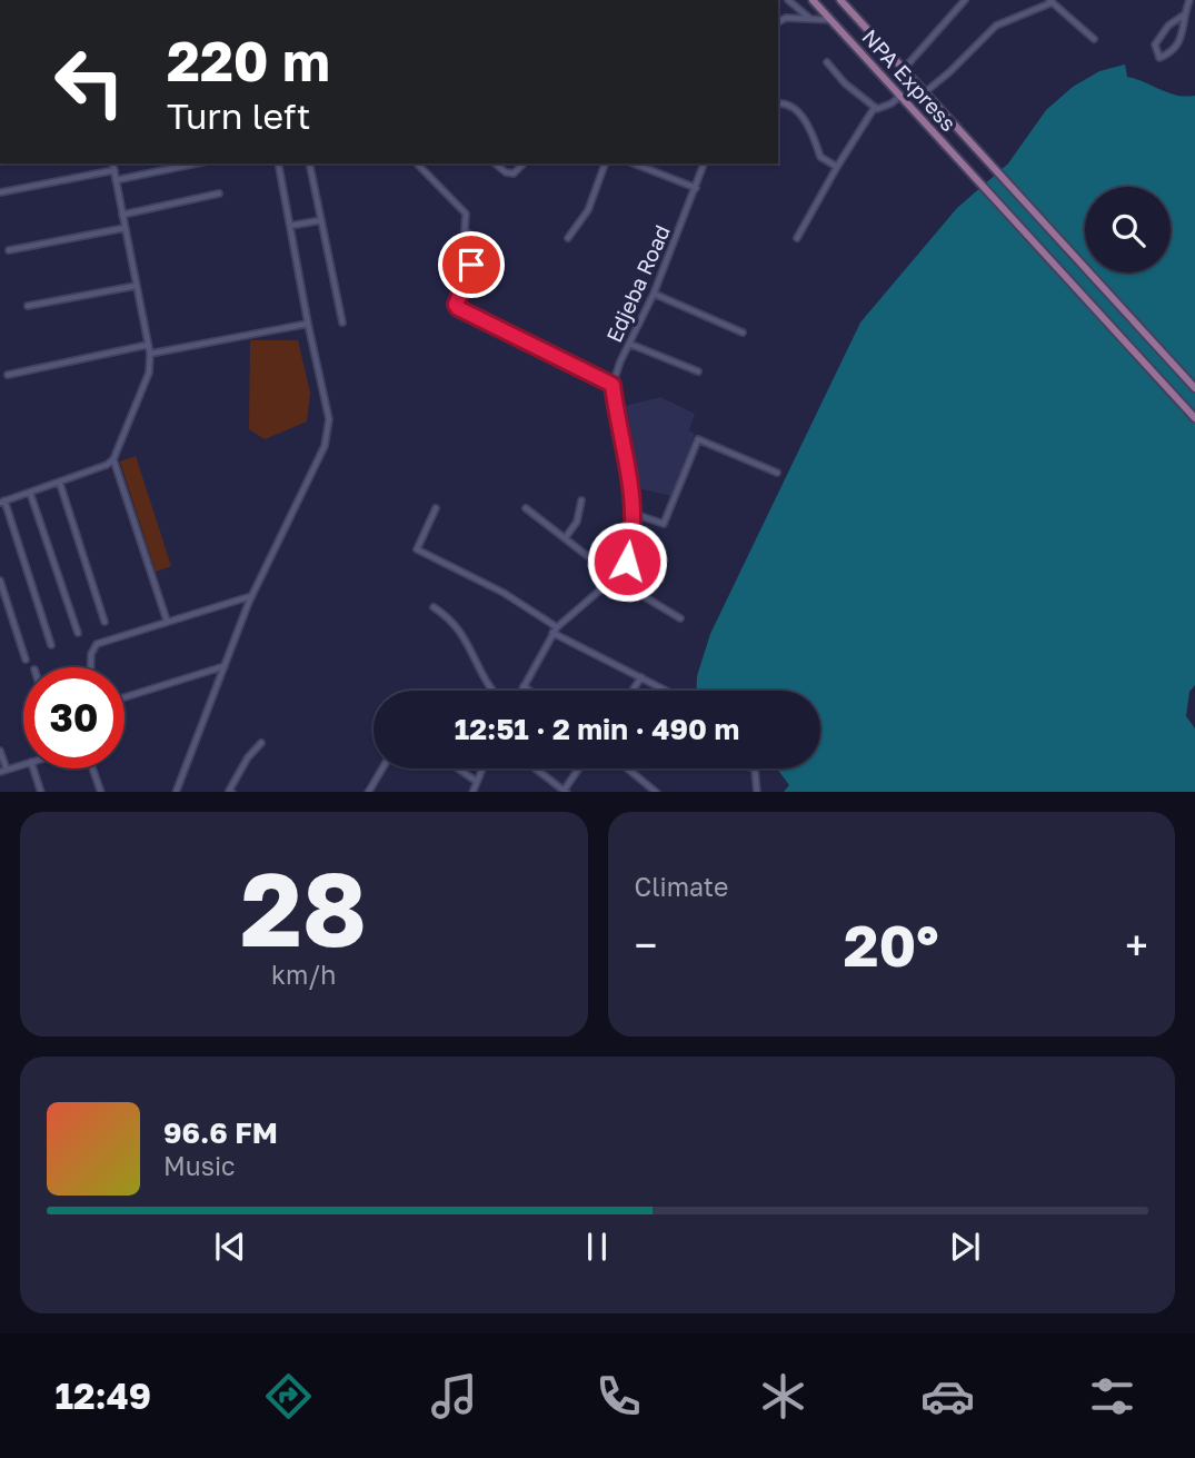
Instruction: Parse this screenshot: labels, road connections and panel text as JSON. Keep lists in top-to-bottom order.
{
  "streets": {
    "main road": ["NPA Express"],
    "street": ["Edjeba Road"]
  },
  "page": {
    "turn": ["220 m", "Turn left"],
    "limit": "30",
    "trip": "12:51 · 2 min · 490 m",
    "tile": [
      ["28", "km/h"],
      "Climate"
    ],
    "heat": ["−", "20°", "+"],
    "song": ["96.6 FM", "Music"],
    "tabs": "12:49"
  }
}
